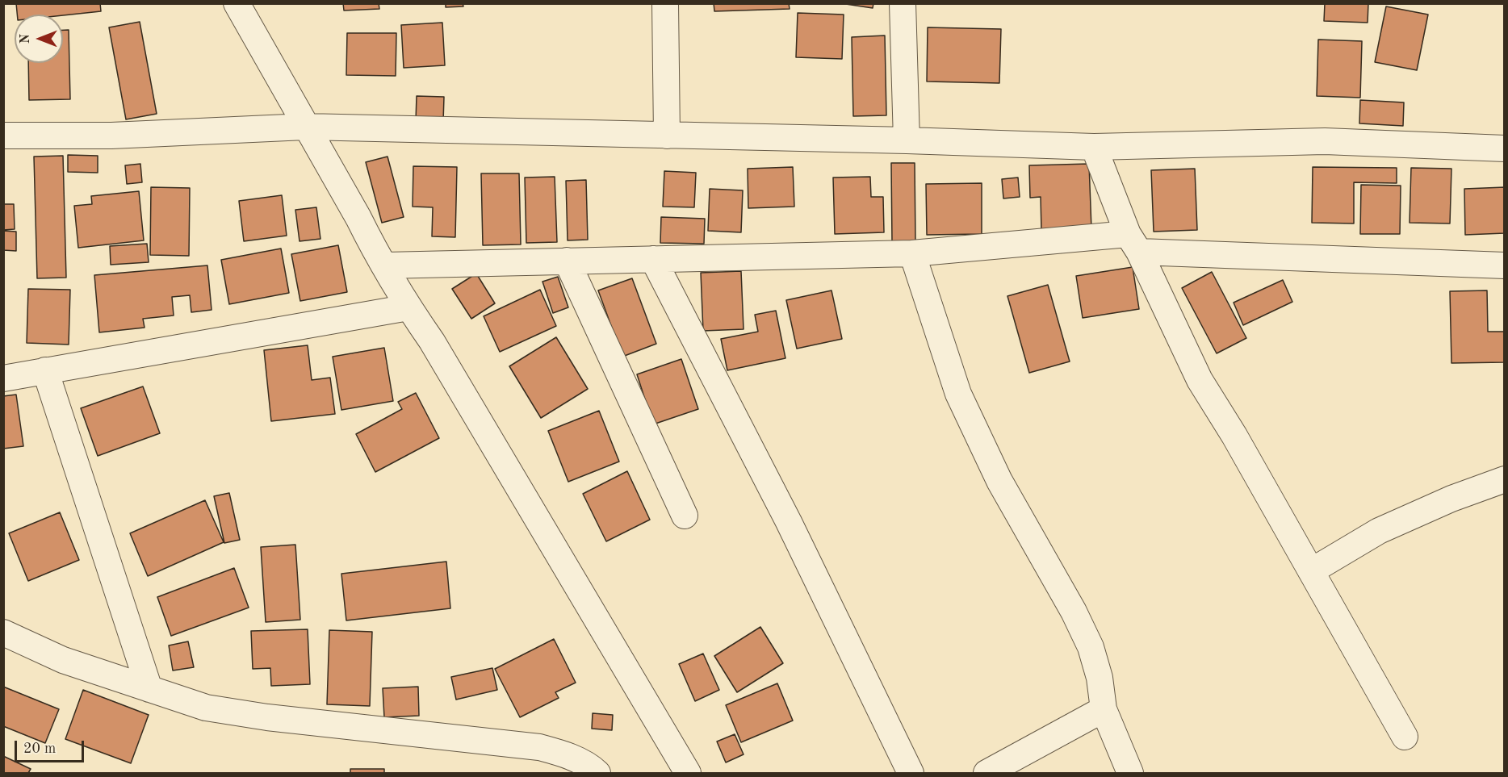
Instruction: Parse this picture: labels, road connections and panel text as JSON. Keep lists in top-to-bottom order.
{
  "scale_bar": "20 m",
  "north": "left"
}
